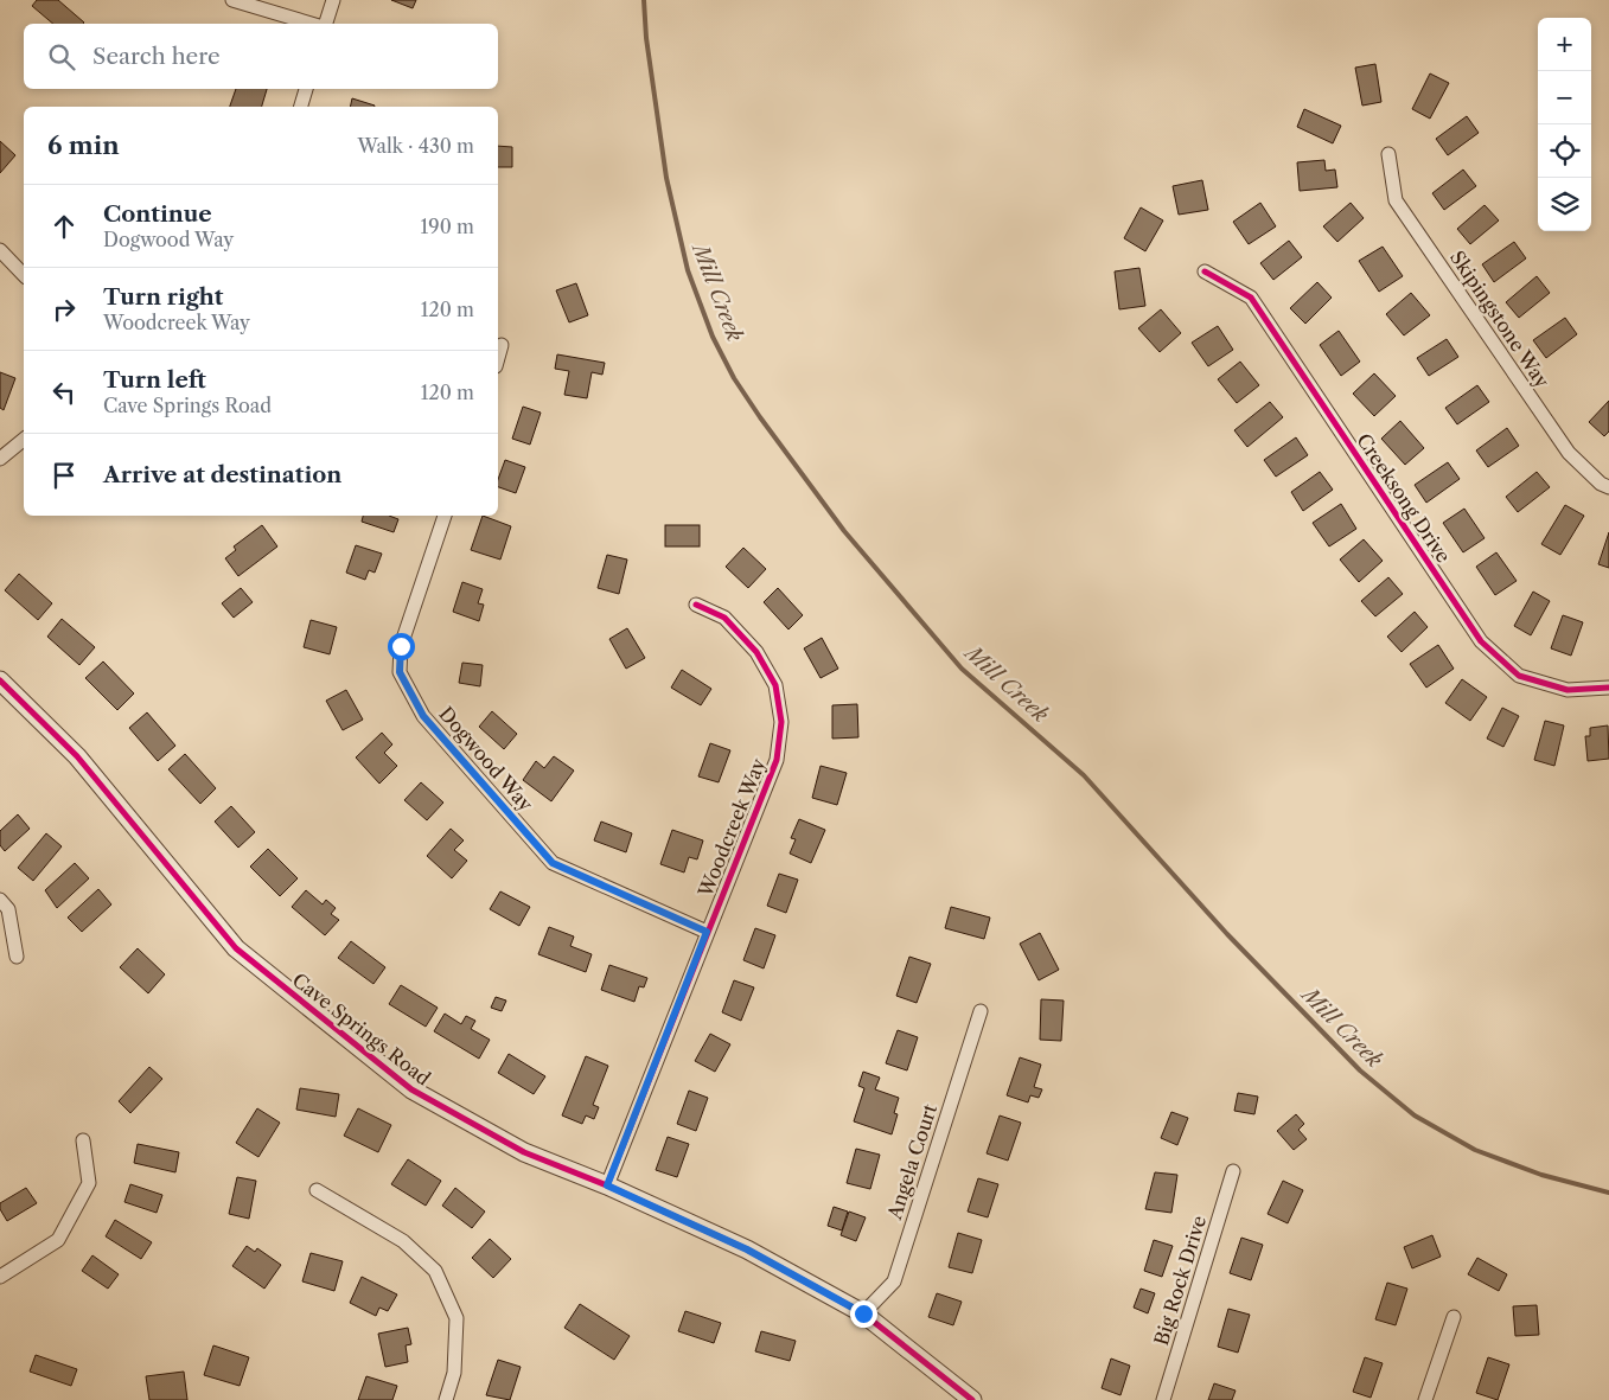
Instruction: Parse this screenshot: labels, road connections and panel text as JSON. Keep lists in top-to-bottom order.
{
  "streets": {
    "street": [
      "Skipingstone Way",
      "Creeksong Drive",
      "Dogwood Way",
      "Woodcreek Way",
      "Cave Springs Road",
      "Angela Court",
      "Big Rock Drive"
    ]
  },
  "crossings": [
    ["Dogwood Way", "Woodcreek Way"],
    ["Woodcreek Way", "Cave Springs Road"],
    ["Cave Springs Road", "Angela Court"]
  ],
  "water": ["Mill Creek"],
  "page": {
    "map_buttons": ["+", "−"],
    "search": "Search here",
    "heading": ["6 min", "Walk · 430 m"],
    "list": [
      ["Continue", "Dogwood Way", "190 m"],
      ["Turn right", "Woodcreek Way", "120 m"],
      ["Turn left", "Cave Springs Road", "120 m"],
      "Arrive at destination"
    ]
  }
}
